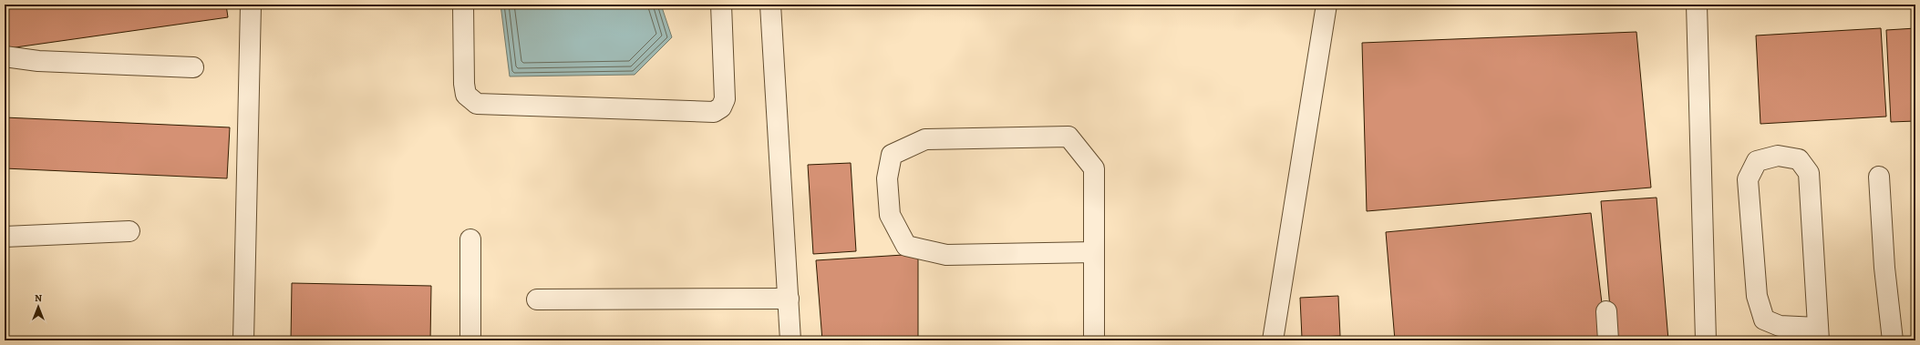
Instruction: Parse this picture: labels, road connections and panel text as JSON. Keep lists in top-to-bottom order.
{
  "north": "top"
}
